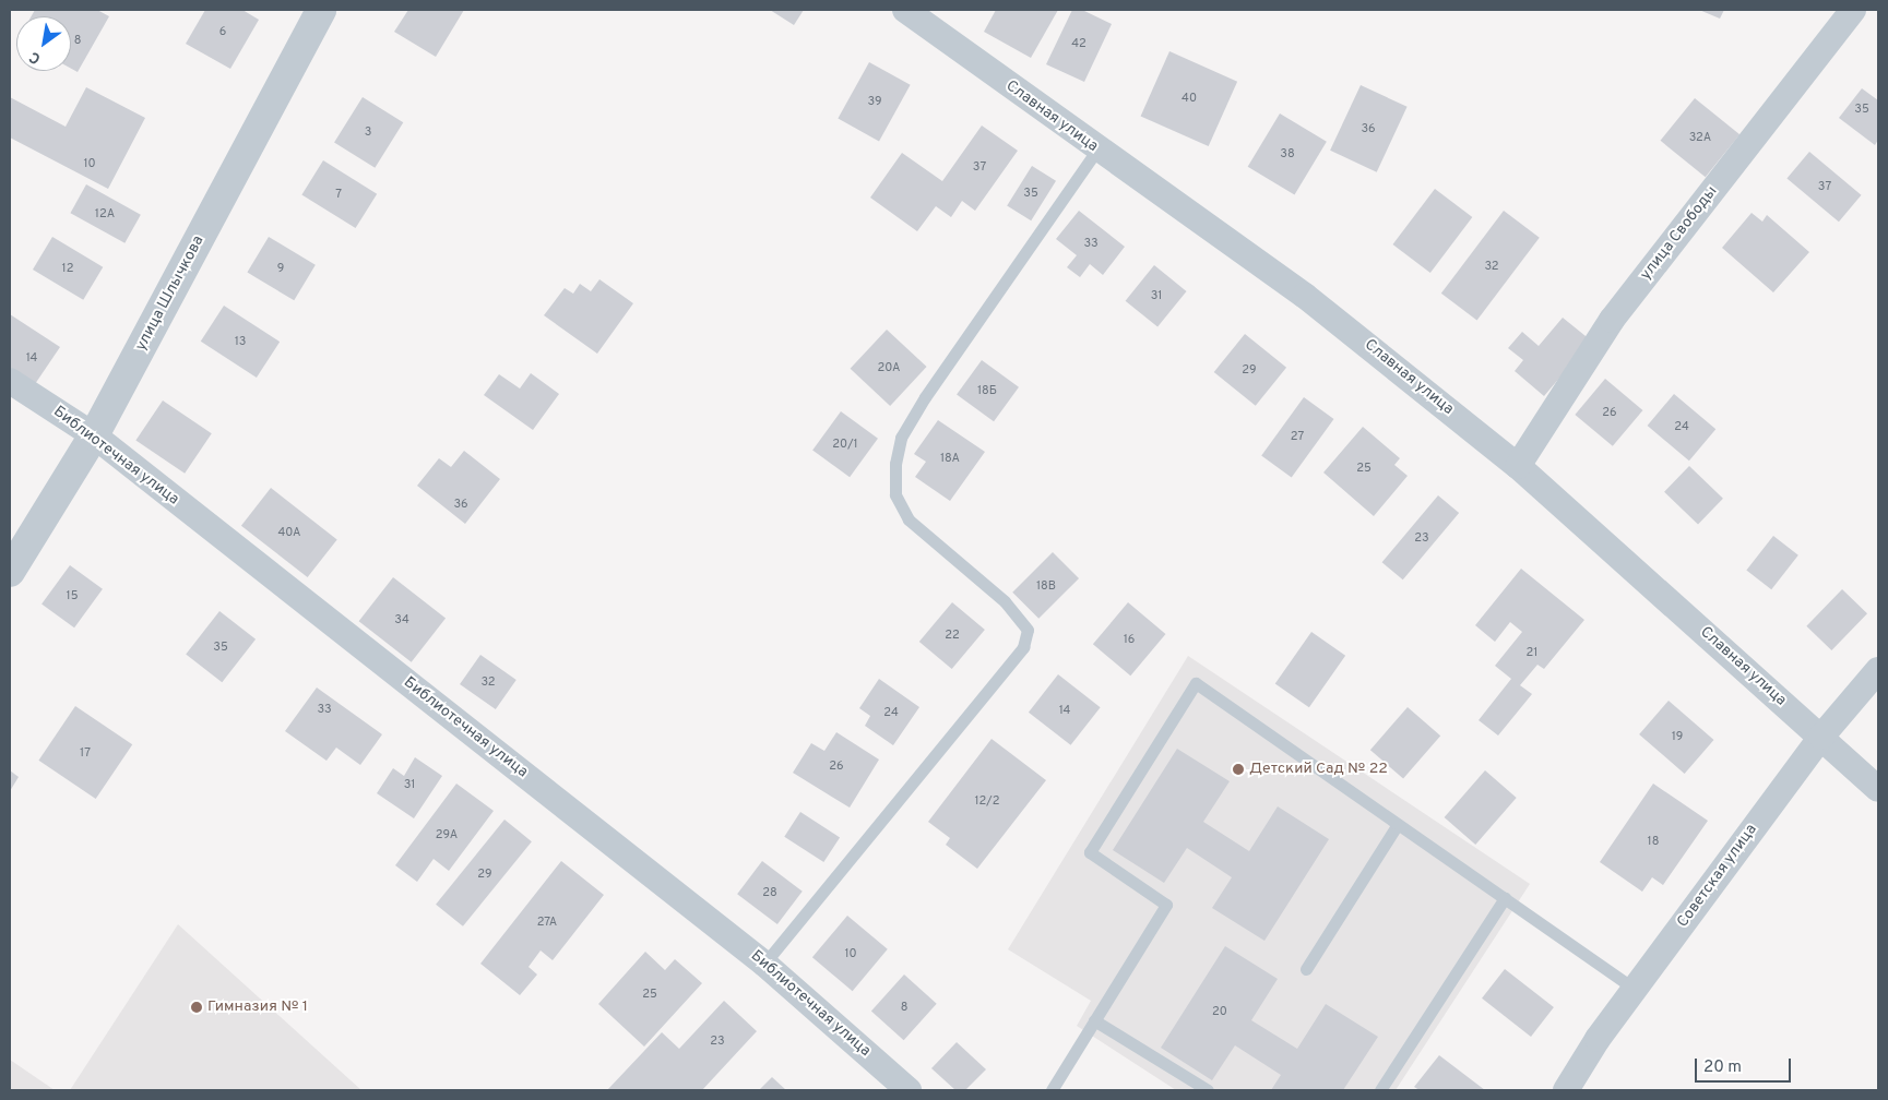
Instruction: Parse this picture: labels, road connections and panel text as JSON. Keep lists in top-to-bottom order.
{
  "streets": {
    "street": [
      "Славная улица",
      "улица Свободы",
      "улица Шлычкова",
      "Библиотечная улица",
      "Советская улица"
    ]
  },
  "crossings": [
    ["Славная улица", "улица Свободы"],
    ["Славная улица", "Советская улица"],
    ["улица Шлычкова", "Библиотечная улица"]
  ],
  "places": ["Детский Сад № 22", "Гимназия № 1"],
  "house_numbers": [
    "6",
    "8",
    "42",
    "40",
    "39",
    "35",
    "36",
    "3",
    "32А",
    "38",
    "10",
    "37",
    "37",
    "35",
    "7",
    "12А",
    "33",
    "32",
    "12",
    "9",
    "31",
    "13",
    "14",
    "20А",
    "29",
    "18Б",
    "26",
    "24",
    "27",
    "20/1",
    "18А",
    "25",
    "36",
    "40А",
    "23",
    "18В",
    "15",
    "34",
    "22",
    "16",
    "35",
    "21",
    "32",
    "33",
    "14",
    "24",
    "19",
    "17",
    "26",
    "31",
    "12/2",
    "29А",
    "18",
    "29",
    "28",
    "27А",
    "10",
    "25",
    "8",
    "20",
    "23"
  ],
  "scale_bar": "20 m",
  "north": "bottom left"
}
